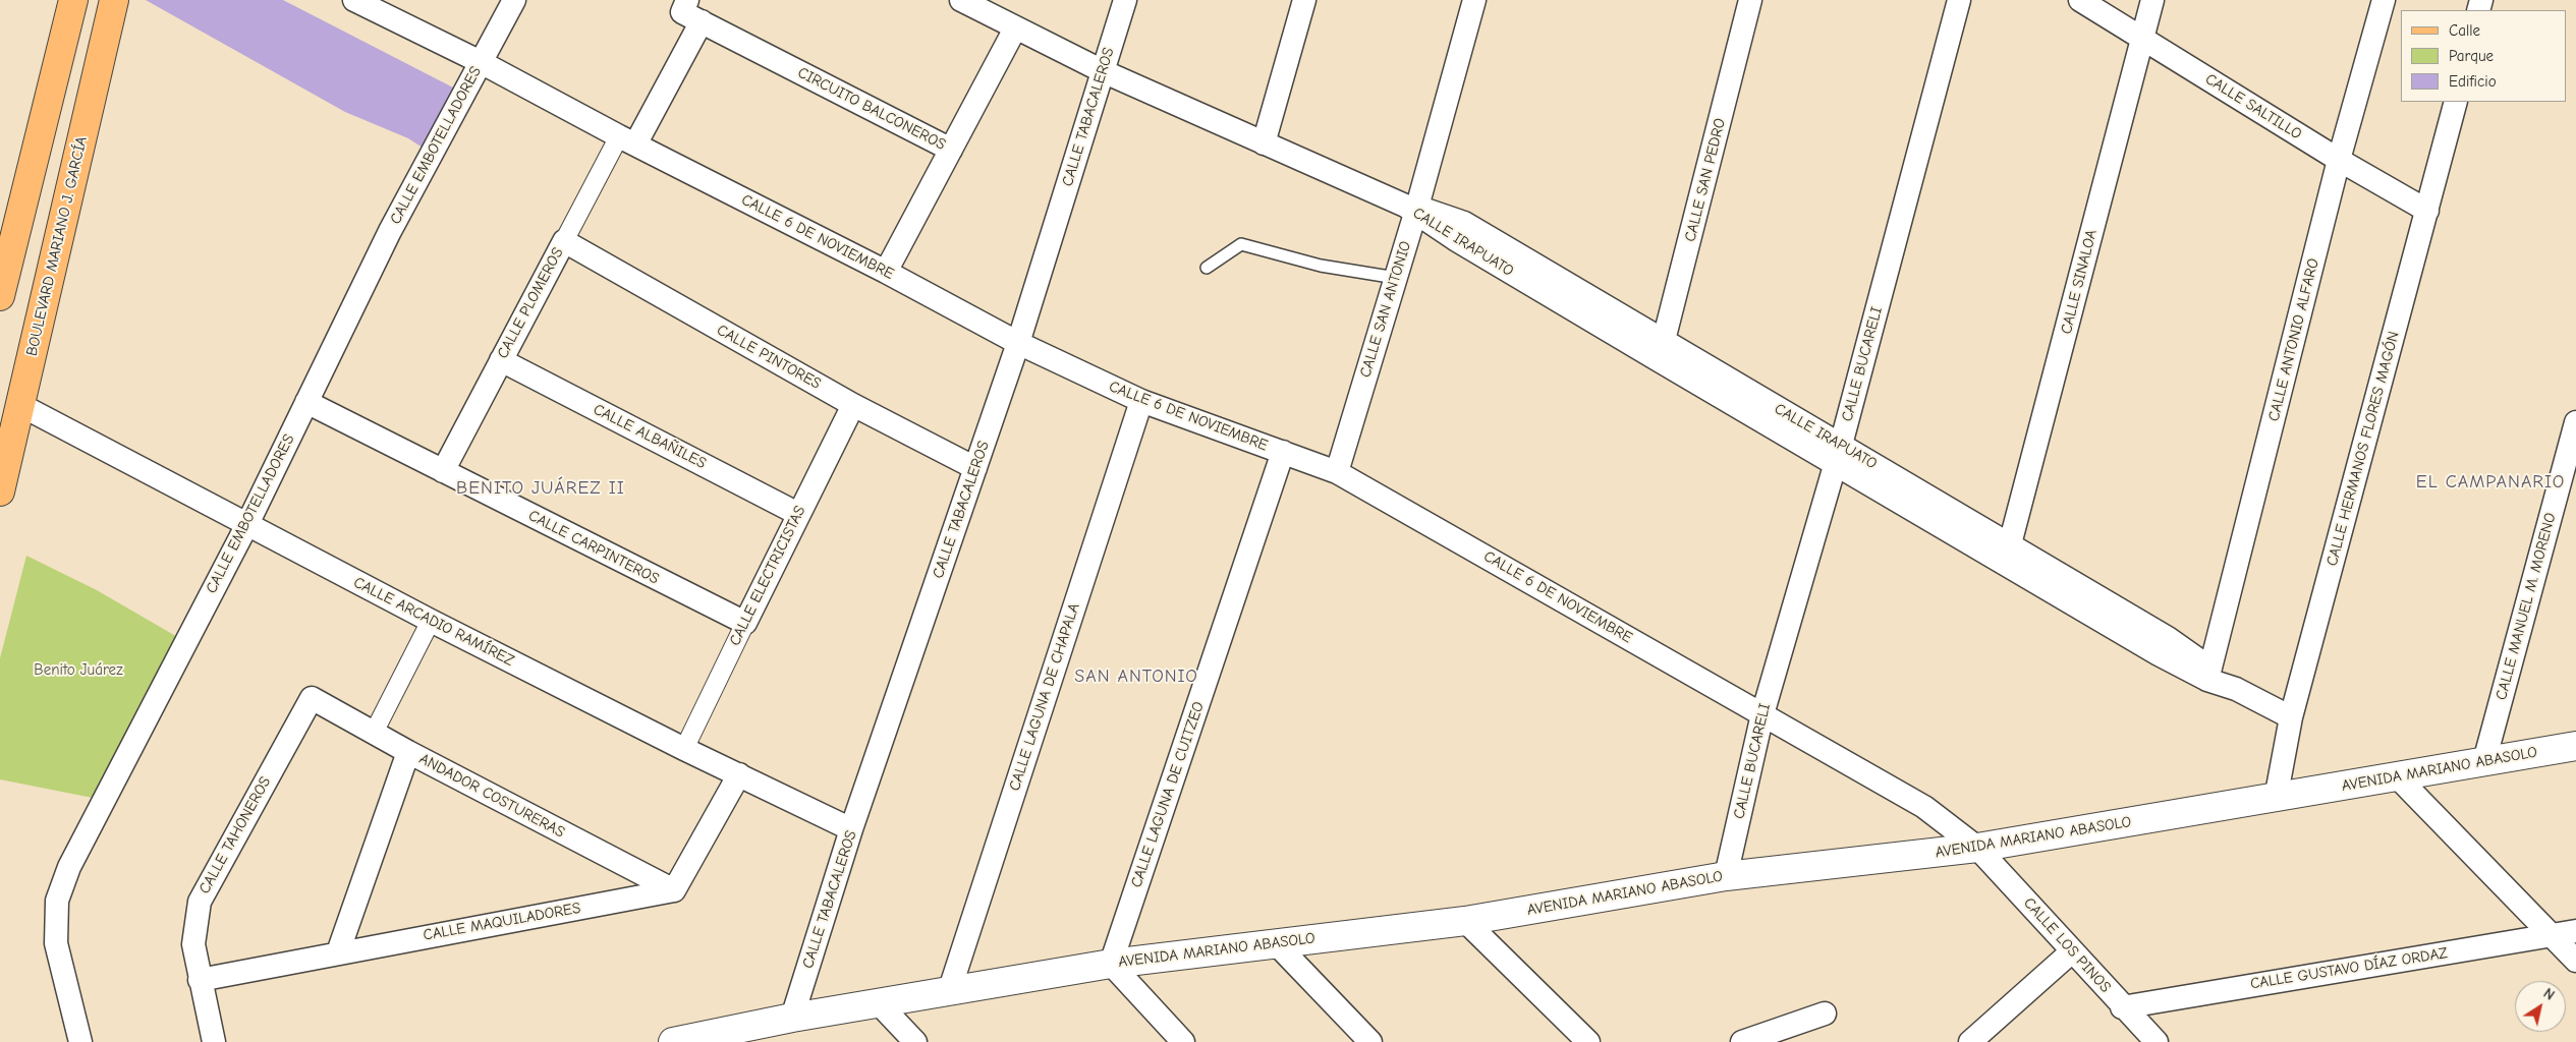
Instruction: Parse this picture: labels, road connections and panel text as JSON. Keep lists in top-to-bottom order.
{
  "streets": {
    "main road": ["BOULEVARD MARIANO J. GARCÍA"],
    "street": [
      "CALLE SALTILLO",
      "CIRCUITO BALCONEROS",
      "CALLE TABACALEROS",
      "CALLE EMBOTELLADORES",
      "CALLE SAN PEDRO",
      "CALLE 6 DE NOVIEMBRE",
      "CALLE IRAPUATO",
      "CALLE SINALOA",
      "CALLE PLOMEROS",
      "CALLE SAN ANTONIO",
      "CALLE ANTONIO ALFARO",
      "CALLE PINTORES",
      "CALLE BUCARELI",
      "CALLE ALBAÑILES",
      "CALLE HERMANOS FLORES MAGÓN",
      "CALLE CARPINTEROS",
      "CALLE ELECTRICISTAS",
      "CALLE MANUEL M. MORENO",
      "CALLE ARCADIO RAMÍREZ",
      "CALLE LAGUNA DE CHAPALA",
      "AVENIDA MARIANO ABASOLO",
      "CALLE LAGUNA DE CUITZEO",
      "ANDADOR COSTURERAS",
      "CALLE TAHONEROS",
      "CALLE MAQUILADORES",
      "CALLE LOS PINOS",
      "CALLE GUSTAVO DÍAZ ORDAZ"
    ]
  },
  "crossings": [
    ["CALLE SALTILLO", "CALLE SINALOA"],
    ["CALLE SALTILLO", "CALLE ANTONIO ALFARO"],
    ["CALLE SALTILLO", "CALLE HERMANOS FLORES MAGÓN"],
    ["CIRCUITO BALCONEROS", "CALLE IRAPUATO"],
    ["CIRCUITO BALCONEROS", "CALLE PLOMEROS"],
    ["CALLE TABACALEROS", "CALLE 6 DE NOVIEMBRE"],
    ["CALLE TABACALEROS", "CALLE IRAPUATO"],
    ["CALLE TABACALEROS", "CALLE PINTORES"],
    ["CALLE TABACALEROS", "CALLE ARCADIO RAMÍREZ"],
    ["CALLE TABACALEROS", "AVENIDA MARIANO ABASOLO"],
    ["CALLE EMBOTELLADORES", "CALLE 6 DE NOVIEMBRE"],
    ["CALLE EMBOTELLADORES", "CALLE CARPINTEROS"],
    ["CALLE EMBOTELLADORES", "CALLE ARCADIO RAMÍREZ"],
    ["CALLE SAN PEDRO", "CALLE IRAPUATO"],
    ["CALLE 6 DE NOVIEMBRE", "CALLE PLOMEROS"],
    ["CALLE 6 DE NOVIEMBRE", "CALLE SAN ANTONIO"],
    ["CALLE 6 DE NOVIEMBRE", "CALLE BUCARELI"],
    ["CALLE 6 DE NOVIEMBRE", "CALLE LAGUNA DE CHAPALA"],
    ["CALLE 6 DE NOVIEMBRE", "AVENIDA MARIANO ABASOLO"],
    ["CALLE 6 DE NOVIEMBRE", "CALLE LAGUNA DE CUITZEO"],
    ["CALLE 6 DE NOVIEMBRE", "CALLE LOS PINOS"],
    ["CALLE IRAPUATO", "CALLE SINALOA"],
    ["CALLE IRAPUATO", "CALLE SAN ANTONIO"],
    ["CALLE IRAPUATO", "CALLE ANTONIO ALFARO"],
    ["CALLE IRAPUATO", "CALLE BUCARELI"],
    ["CALLE IRAPUATO", "CALLE HERMANOS FLORES MAGÓN"],
    ["BOULEVARD MARIANO J. GARCÍA", "CALLE ARCADIO RAMÍREZ"],
    ["CALLE PLOMEROS", "CALLE PINTORES"],
    ["CALLE PLOMEROS", "CALLE ALBAÑILES"],
    ["CALLE PLOMEROS", "CALLE CARPINTEROS"],
    ["CALLE PINTORES", "CALLE ELECTRICISTAS"],
    ["CALLE BUCARELI", "AVENIDA MARIANO ABASOLO"],
    ["CALLE ALBAÑILES", "CALLE ELECTRICISTAS"],
    ["CALLE HERMANOS FLORES MAGÓN", "AVENIDA MARIANO ABASOLO"],
    ["CALLE CARPINTEROS", "CALLE ELECTRICISTAS"],
    ["CALLE ELECTRICISTAS", "CALLE ARCADIO RAMÍREZ"],
    ["CALLE MANUEL M. MORENO", "AVENIDA MARIANO ABASOLO"],
    ["CALLE LAGUNA DE CHAPALA", "AVENIDA MARIANO ABASOLO"],
    ["AVENIDA MARIANO ABASOLO", "CALLE LAGUNA DE CUITZEO"],
    ["AVENIDA MARIANO ABASOLO", "CALLE LOS PINOS"],
    ["ANDADOR COSTURERAS", "CALLE TAHONEROS"],
    ["ANDADOR COSTURERAS", "CALLE MAQUILADORES"],
    ["CALLE TAHONEROS", "CALLE MAQUILADORES"],
    ["CALLE LOS PINOS", "CALLE GUSTAVO DÍAZ ORDAZ"]
  ],
  "districts": ["EL CAMPANARIO", "BENITO JUÁREZ II", "SAN ANTONIO"],
  "parks": ["Benito Juárez"],
  "legend": ["Calle", "Parque", "Edificio"],
  "north": "top right"
}
